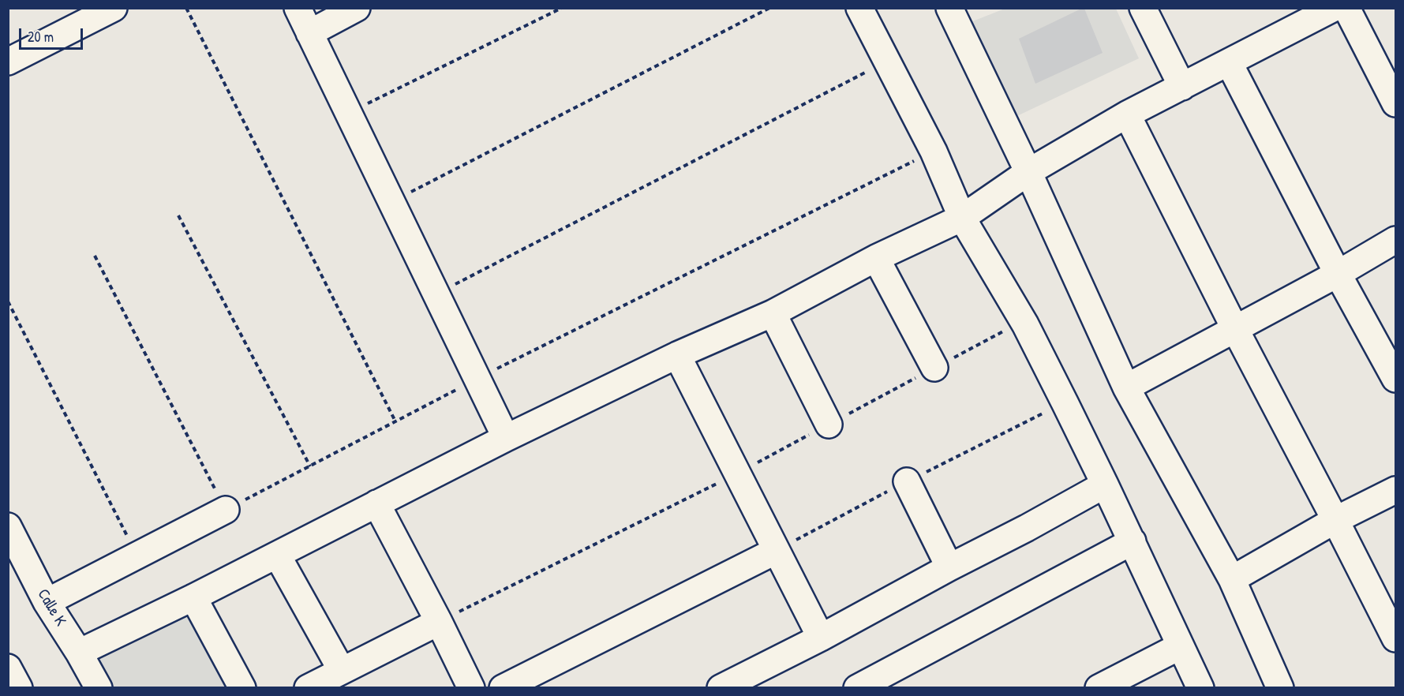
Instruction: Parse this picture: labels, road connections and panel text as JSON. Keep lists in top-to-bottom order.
{
  "streets": {
    "street": ["Calle K"]
  },
  "scale_bar": "20 m"
}
